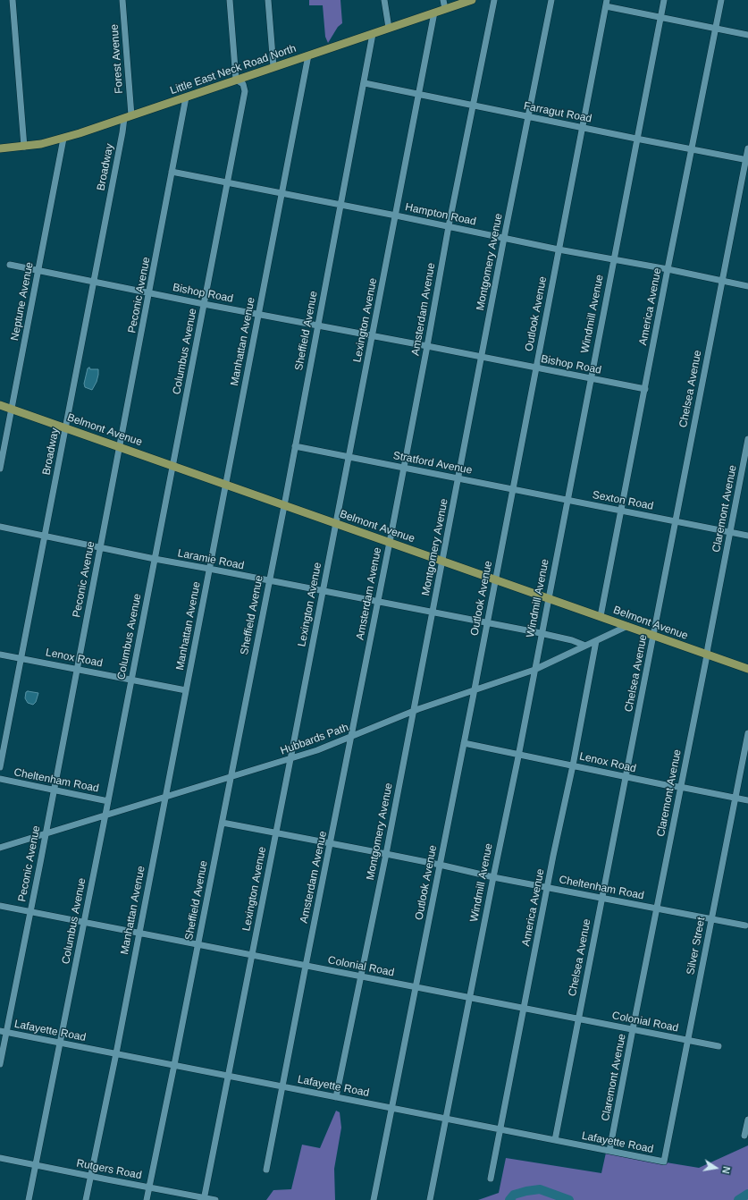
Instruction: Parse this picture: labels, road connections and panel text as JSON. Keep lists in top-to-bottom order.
{
  "streets": {
    "main road": ["Little East Neck Road North", "Belmont Avenue"],
    "street": [
      "Forest Avenue",
      "Farragut Road",
      "Broadway",
      "Hampton Road",
      "Montgomery Avenue",
      "Bishop Road",
      "Peconic Avenue",
      "Neptune Avenue",
      "America Avenue",
      "Amsterdam Avenue",
      "Outlook Avenue",
      "Windmill Avenue",
      "Lexington Avenue",
      "Sheffield Avenue",
      "Manhattan Avenue",
      "Columbus Avenue",
      "Chelsea Avenue",
      "Stratford Avenue",
      "Sexton Road",
      "Claremont Avenue",
      "Laramie Road",
      "Lenox Road",
      "Hubbards Path",
      "Cheltenham Road",
      "Silver Street",
      "Colonial Road",
      "Lafayette Road",
      "Rutgers Road"
    ]
  },
  "crossings": [
    ["Forest Avenue", "Little East Neck Road North"],
    ["Forest Avenue", "Broadway"],
    ["Little East Neck Road North", "Broadway"],
    ["Little East Neck Road North", "Peconic Avenue"],
    ["Little East Neck Road North", "Neptune Avenue"],
    ["Little East Neck Road North", "Lexington Avenue"],
    ["Little East Neck Road North", "Sheffield Avenue"],
    ["Little East Neck Road North", "Manhattan Avenue"],
    ["Little East Neck Road North", "Columbus Avenue"],
    ["Farragut Road", "Montgomery Avenue"],
    ["Farragut Road", "America Avenue"],
    ["Farragut Road", "Amsterdam Avenue"],
    ["Farragut Road", "Outlook Avenue"],
    ["Farragut Road", "Windmill Avenue"],
    ["Farragut Road", "Lexington Avenue"],
    ["Farragut Road", "Sheffield Avenue"],
    ["Farragut Road", "Chelsea Avenue"],
    ["Broadway", "Bishop Road"],
    ["Broadway", "Belmont Avenue"],
    ["Broadway", "Laramie Road"],
    ["Broadway", "Lenox Road"],
    ["Hampton Road", "Montgomery Avenue"],
    ["Hampton Road", "Peconic Avenue"],
    ["Hampton Road", "America Avenue"],
    ["Hampton Road", "Amsterdam Avenue"],
    ["Hampton Road", "Outlook Avenue"],
    ["Hampton Road", "Windmill Avenue"],
    ["Hampton Road", "Lexington Avenue"],
    ["Hampton Road", "Sheffield Avenue"],
    ["Hampton Road", "Manhattan Avenue"],
    ["Hampton Road", "Columbus Avenue"],
    ["Hampton Road", "Chelsea Avenue"],
    ["Montgomery Avenue", "Bishop Road"],
    ["Montgomery Avenue", "Belmont Avenue"],
    ["Montgomery Avenue", "Stratford Avenue"],
    ["Montgomery Avenue", "Laramie Road"],
    ["Montgomery Avenue", "Hubbards Path"],
    ["Montgomery Avenue", "Cheltenham Road"],
    ["Montgomery Avenue", "Colonial Road"],
    ["Montgomery Avenue", "Lafayette Road"],
    ["Bishop Road", "Peconic Avenue"],
    ["Bishop Road", "Neptune Avenue"],
    ["Bishop Road", "America Avenue"],
    ["Bishop Road", "Amsterdam Avenue"],
    ["Bishop Road", "Outlook Avenue"],
    ["Bishop Road", "Windmill Avenue"],
    ["Bishop Road", "Lexington Avenue"],
    ["Bishop Road", "Sheffield Avenue"],
    ["Bishop Road", "Manhattan Avenue"],
    ["Bishop Road", "Columbus Avenue"],
    ["Peconic Avenue", "Belmont Avenue"],
    ["Peconic Avenue", "Laramie Road"],
    ["Peconic Avenue", "Lenox Road"],
    ["Peconic Avenue", "Hubbards Path"],
    ["Peconic Avenue", "Cheltenham Road"],
    ["Peconic Avenue", "Colonial Road"],
    ["Peconic Avenue", "Lafayette Road"],
    ["Neptune Avenue", "Belmont Avenue"],
    ["America Avenue", "Belmont Avenue"],
    ["America Avenue", "Sexton Road"],
    ["America Avenue", "Lenox Road"],
    ["America Avenue", "Hubbards Path"],
    ["America Avenue", "Cheltenham Road"],
    ["America Avenue", "Colonial Road"],
    ["America Avenue", "Lafayette Road"],
    ["Amsterdam Avenue", "Belmont Avenue"],
    ["Amsterdam Avenue", "Stratford Avenue"],
    ["Amsterdam Avenue", "Laramie Road"],
    ["Amsterdam Avenue", "Hubbards Path"],
    ["Amsterdam Avenue", "Cheltenham Road"],
    ["Amsterdam Avenue", "Colonial Road"],
    ["Amsterdam Avenue", "Lafayette Road"],
    ["Outlook Avenue", "Belmont Avenue"],
    ["Outlook Avenue", "Stratford Avenue"],
    ["Outlook Avenue", "Laramie Road"],
    ["Outlook Avenue", "Lenox Road"],
    ["Outlook Avenue", "Hubbards Path"],
    ["Outlook Avenue", "Cheltenham Road"],
    ["Outlook Avenue", "Colonial Road"],
    ["Outlook Avenue", "Lafayette Road"],
    ["Windmill Avenue", "Belmont Avenue"],
    ["Windmill Avenue", "Stratford Avenue"],
    ["Windmill Avenue", "Sexton Road"],
    ["Windmill Avenue", "Laramie Road"],
    ["Windmill Avenue", "Lenox Road"],
    ["Windmill Avenue", "Hubbards Path"],
    ["Windmill Avenue", "Cheltenham Road"],
    ["Windmill Avenue", "Colonial Road"],
    ["Windmill Avenue", "Lafayette Road"],
    ["Lexington Avenue", "Belmont Avenue"],
    ["Lexington Avenue", "Stratford Avenue"],
    ["Lexington Avenue", "Laramie Road"],
    ["Lexington Avenue", "Hubbards Path"],
    ["Lexington Avenue", "Cheltenham Road"],
    ["Lexington Avenue", "Colonial Road"],
    ["Lexington Avenue", "Lafayette Road"],
    ["Lexington Avenue", "Rutgers Road"],
    ["Sheffield Avenue", "Belmont Avenue"],
    ["Sheffield Avenue", "Stratford Avenue"],
    ["Sheffield Avenue", "Laramie Road"],
    ["Sheffield Avenue", "Hubbards Path"],
    ["Sheffield Avenue", "Cheltenham Road"],
    ["Sheffield Avenue", "Colonial Road"],
    ["Sheffield Avenue", "Lafayette Road"],
    ["Sheffield Avenue", "Rutgers Road"],
    ["Manhattan Avenue", "Belmont Avenue"],
    ["Manhattan Avenue", "Laramie Road"],
    ["Manhattan Avenue", "Lenox Road"],
    ["Manhattan Avenue", "Hubbards Path"],
    ["Manhattan Avenue", "Colonial Road"],
    ["Manhattan Avenue", "Lafayette Road"],
    ["Manhattan Avenue", "Rutgers Road"],
    ["Columbus Avenue", "Belmont Avenue"],
    ["Columbus Avenue", "Laramie Road"],
    ["Columbus Avenue", "Lenox Road"],
    ["Columbus Avenue", "Hubbards Path"],
    ["Columbus Avenue", "Cheltenham Road"],
    ["Columbus Avenue", "Colonial Road"],
    ["Columbus Avenue", "Lafayette Road"],
    ["Columbus Avenue", "Rutgers Road"],
    ["Chelsea Avenue", "Belmont Avenue"],
    ["Chelsea Avenue", "Sexton Road"],
    ["Chelsea Avenue", "Lenox Road"],
    ["Chelsea Avenue", "Cheltenham Road"],
    ["Chelsea Avenue", "Colonial Road"],
    ["Chelsea Avenue", "Lafayette Road"],
    ["Belmont Avenue", "Claremont Avenue"],
    ["Belmont Avenue", "Hubbards Path"],
    ["Stratford Avenue", "Sexton Road"],
    ["Claremont Avenue", "Lenox Road"],
    ["Claremont Avenue", "Cheltenham Road"],
    ["Claremont Avenue", "Colonial Road"],
    ["Claremont Avenue", "Lafayette Road"],
    ["Laramie Road", "Hubbards Path"],
    ["Lenox Road", "Silver Street"],
    ["Cheltenham Road", "Silver Street"],
    ["Silver Street", "Colonial Road"],
    ["Silver Street", "Lafayette Road"]
  ],
  "north": "right"
}
